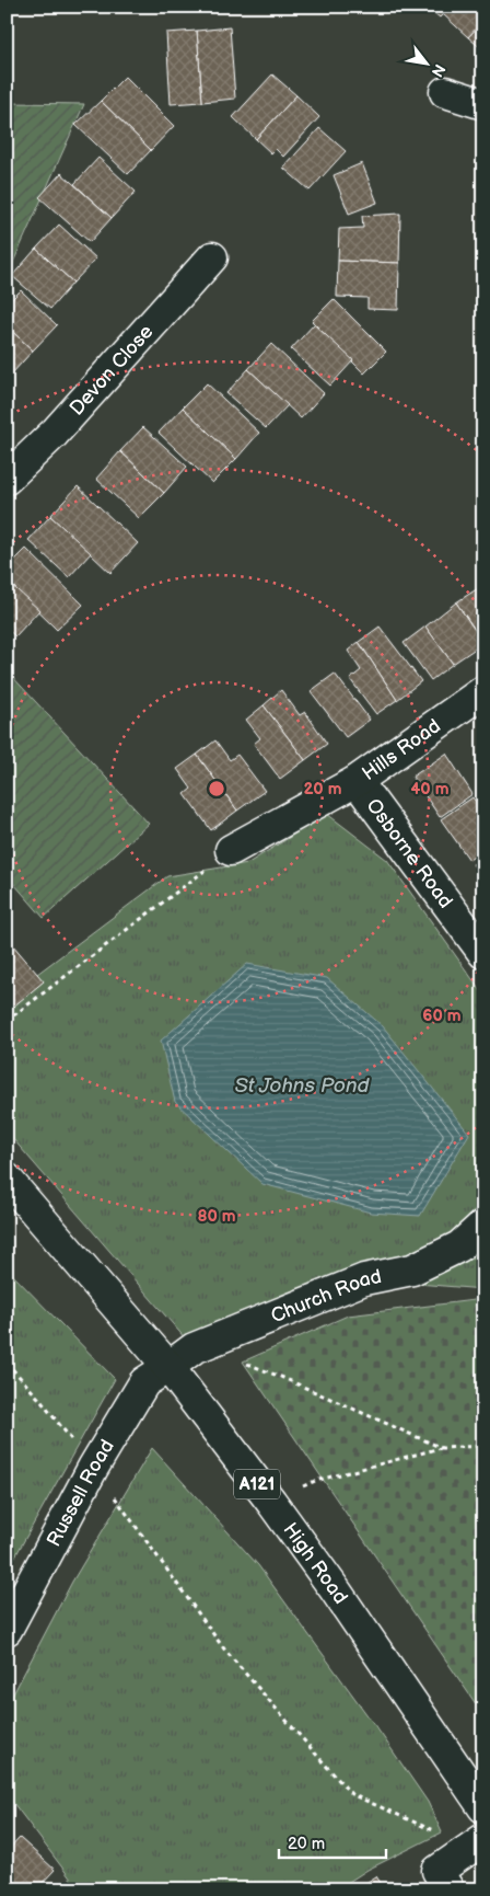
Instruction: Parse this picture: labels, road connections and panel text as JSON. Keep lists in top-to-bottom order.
{
  "streets": {
    "street": [
      "Devon Close",
      "Hills Road",
      "Osborne Road",
      "Church Road",
      "A121",
      "Russell Road",
      "High Road"
    ]
  },
  "crossings": [
    ["Hills Road", "Osborne Road"],
    ["Church Road", "Russell Road"],
    ["Church Road", "High Road"],
    ["Russell Road", "High Road"]
  ],
  "water": ["St Johns Pond"],
  "scale_bar": "20 m",
  "north": "bottom right",
  "rings": [
    "20 m",
    "40 m",
    "60 m",
    "80 m"
  ]
}
